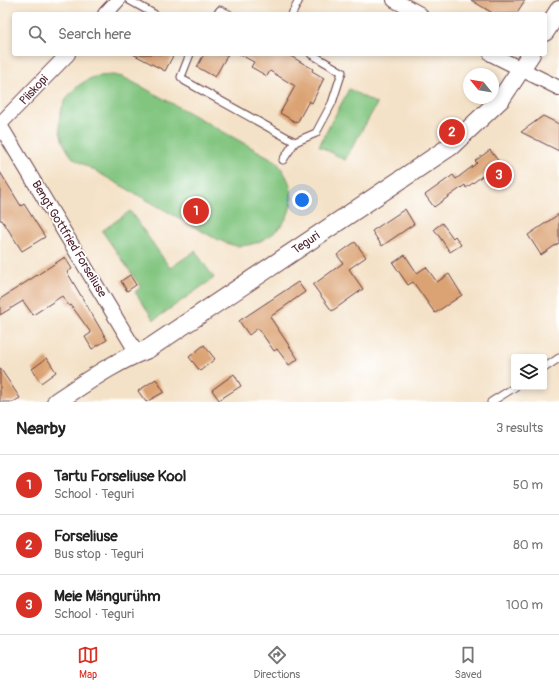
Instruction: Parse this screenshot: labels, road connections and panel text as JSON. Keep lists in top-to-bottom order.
{
  "streets": {
    "street": ["Piiskopi", "Bengt Gottfried Forseliuse", "Teguri"]
  },
  "crossings": [
    ["Piiskopi", "Bengt Gottfried Forseliuse"],
    ["Bengt Gottfried Forseliuse", "Teguri"]
  ],
  "north": "top left",
  "page": {
    "search": "Search here",
    "pins": ["2", "3", "1"],
    "heading": ["Nearby", "3 results"],
    "list": [
      {
        "mark": "1",
        "name": "Tartu Forseliuse Kool",
        "note": "School · Teguri",
        "value": "50 m"
      },
      {
        "mark": "2",
        "name": "Forseliuse",
        "note": "Bus stop · Teguri",
        "value": "80 m"
      },
      {
        "mark": "3",
        "name": "Meie Mängurühm",
        "note": "School · Teguri",
        "value": "100 m"
      }
    ],
    "nav": ["Map", "Directions", "Saved"]
  }
}
